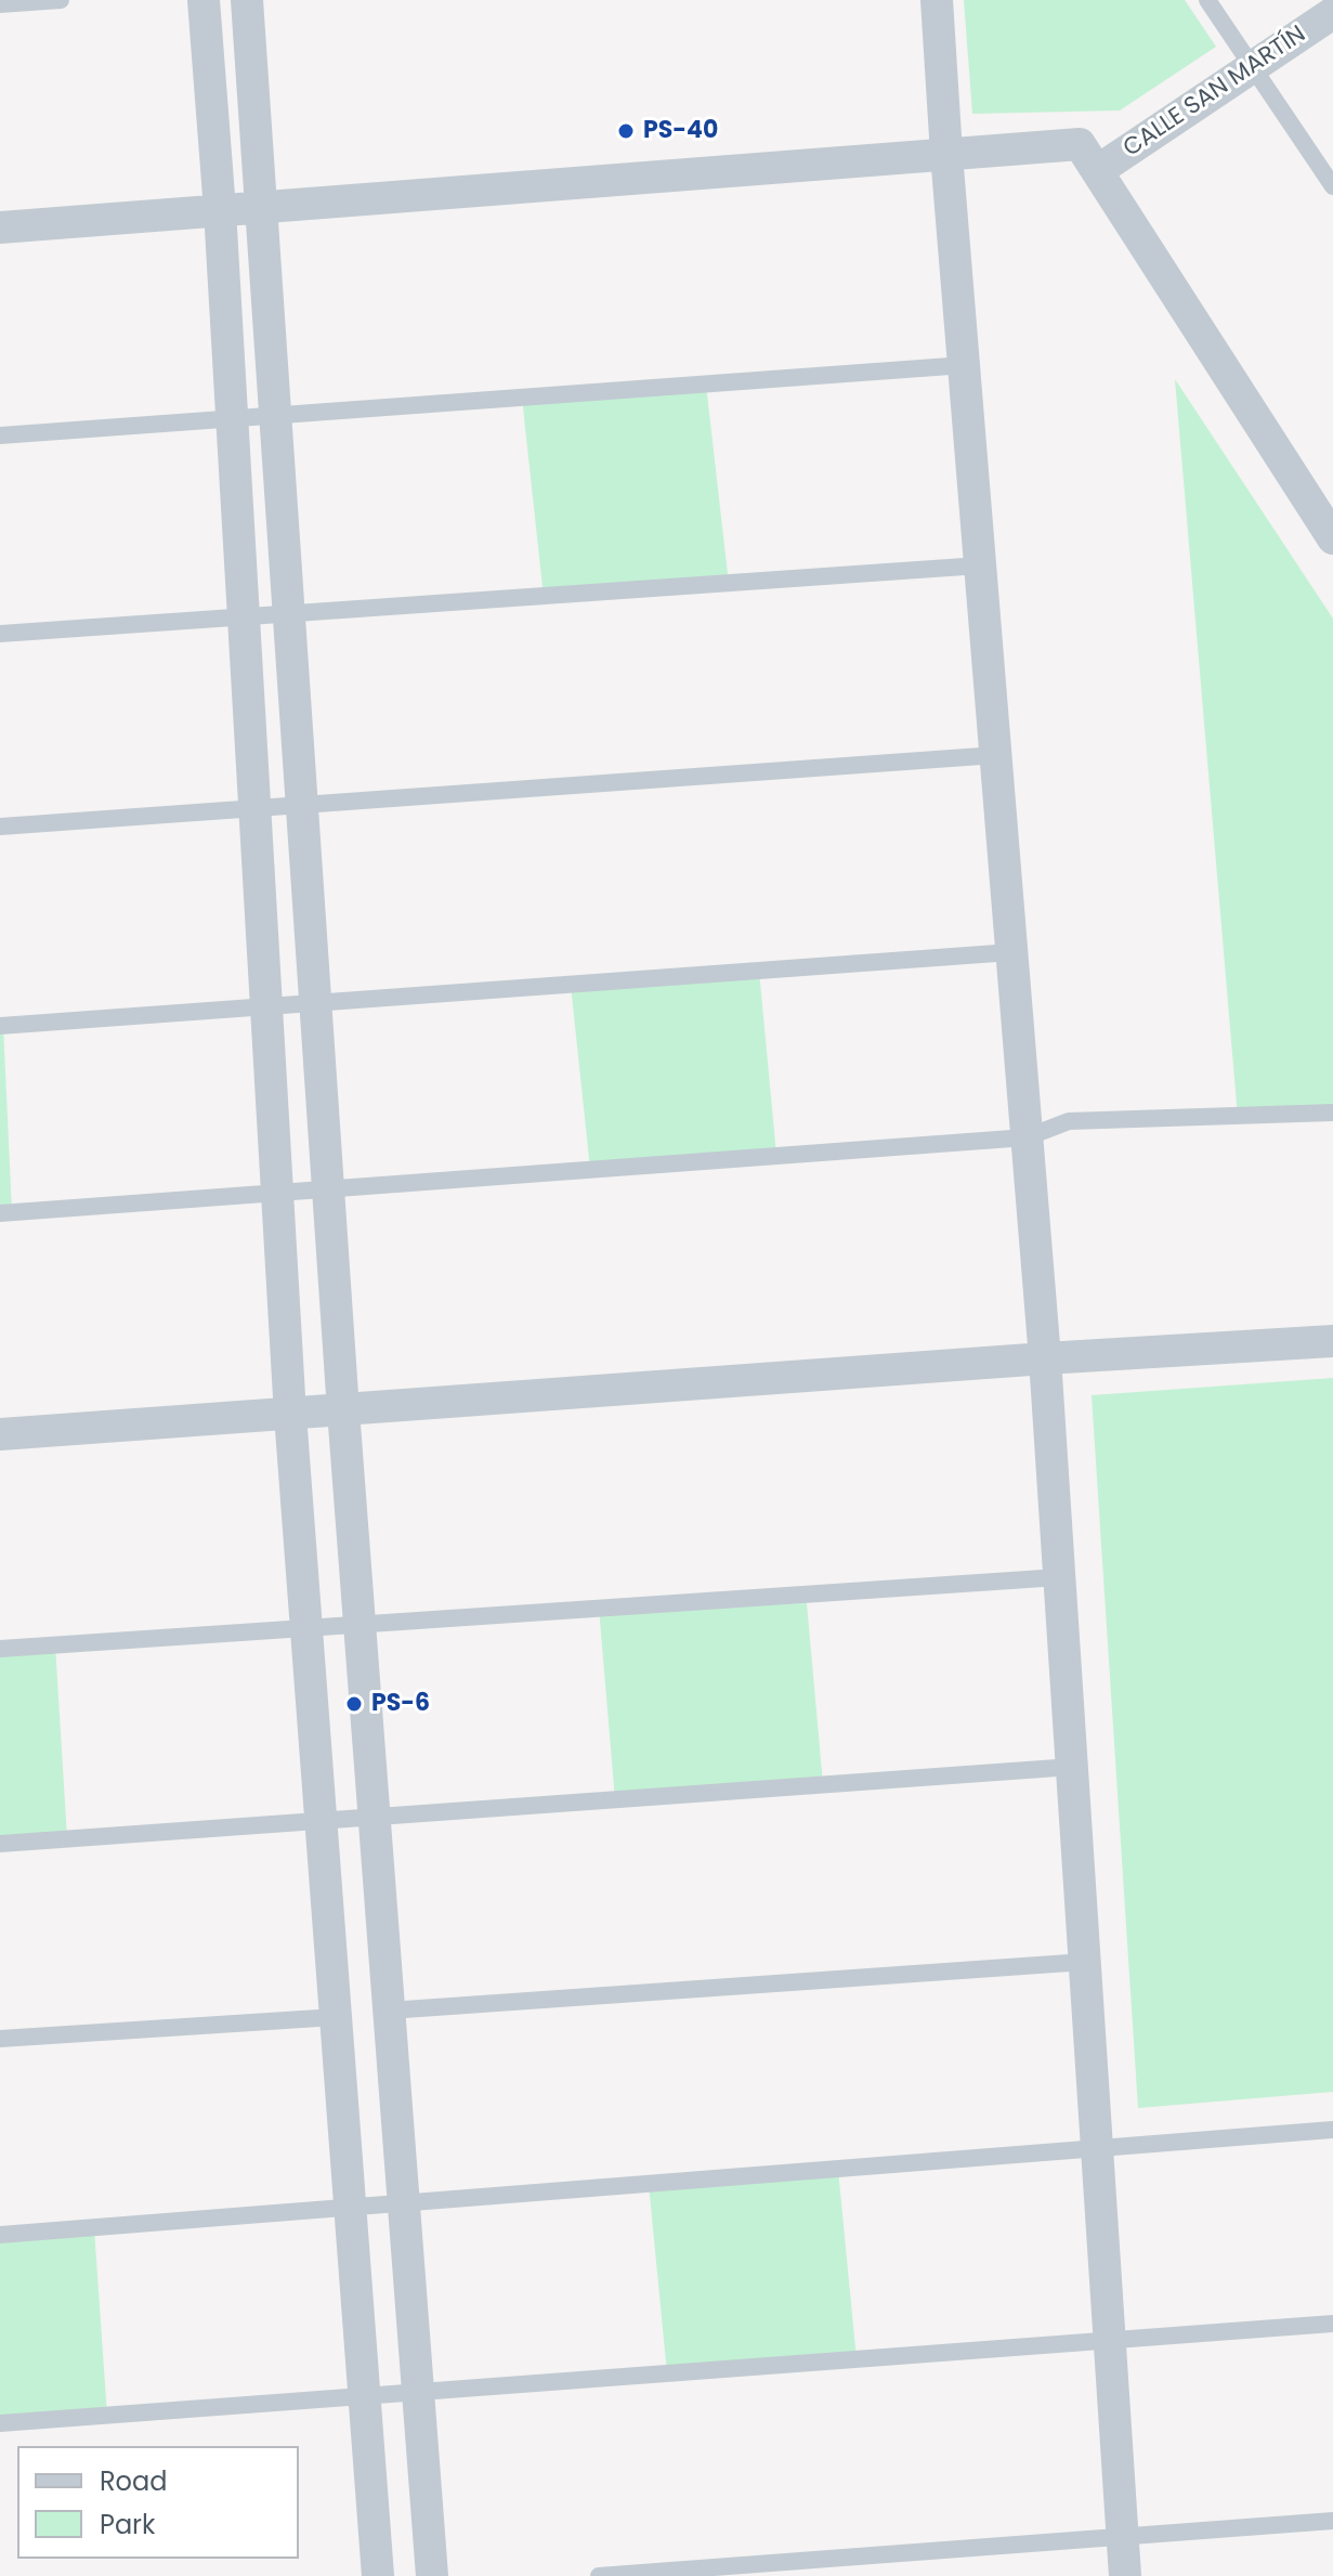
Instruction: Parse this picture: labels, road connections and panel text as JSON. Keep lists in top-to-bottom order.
{
  "streets": {
    "street": ["CALLE SAN MARTÍN"]
  },
  "places": ["PS-40", "PS-6"],
  "legend": ["Road", "Park"]
}
